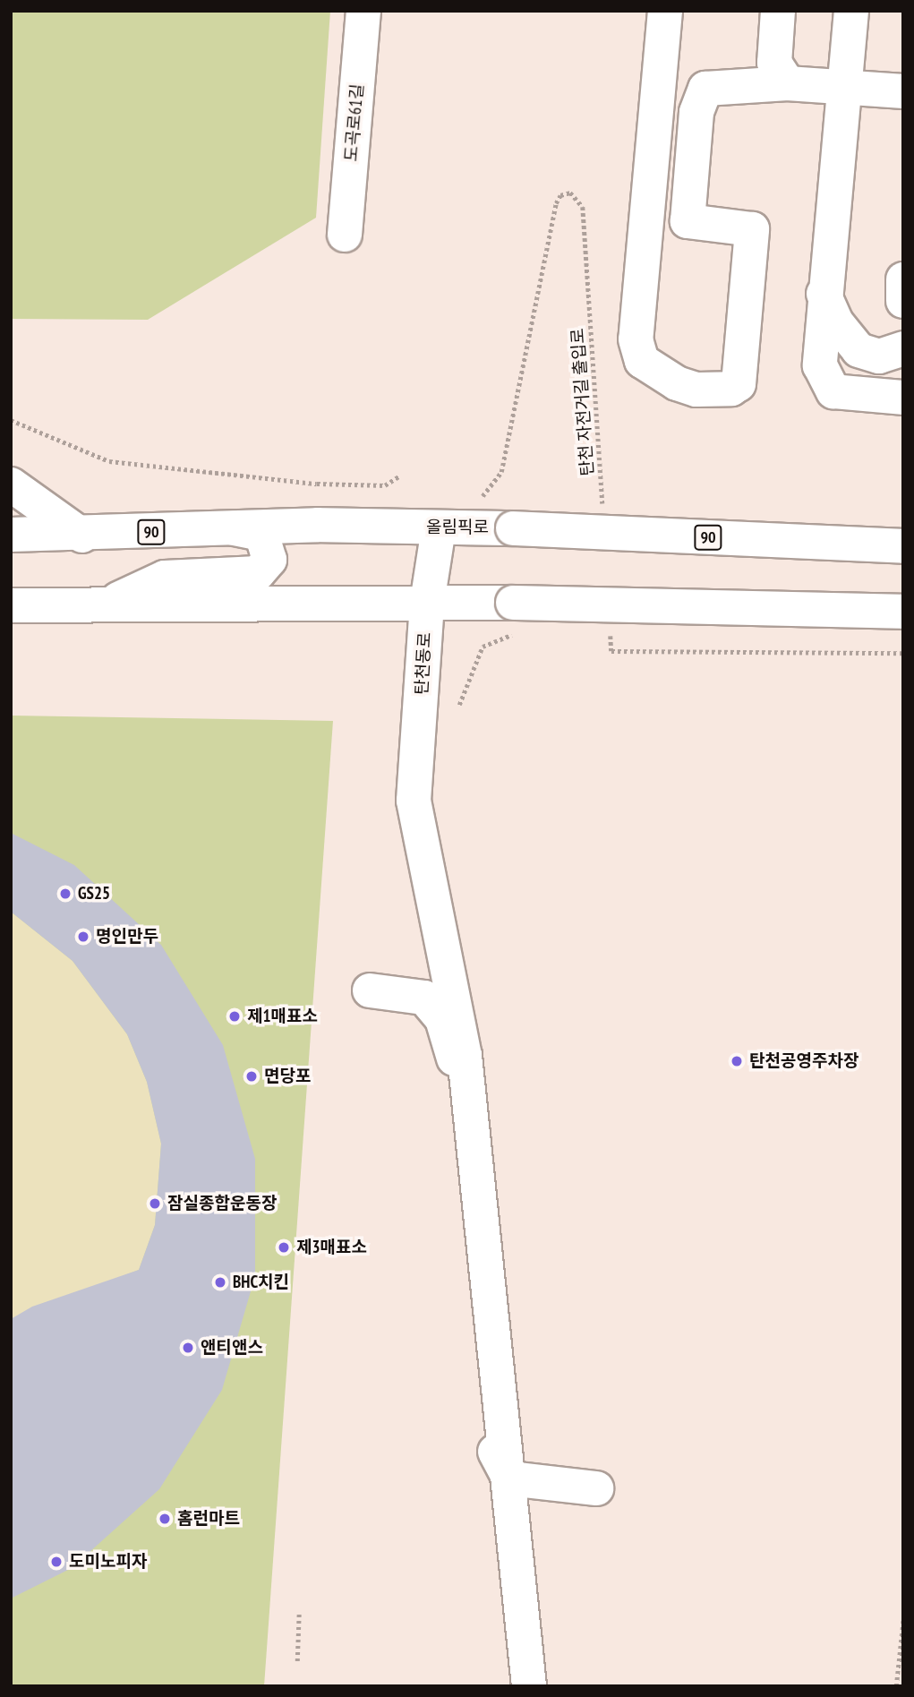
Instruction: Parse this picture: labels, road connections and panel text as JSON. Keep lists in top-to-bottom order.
{
  "streets": {
    "main road": [
      "도곡로61길",
      "올림픽로",
      "90",
      "탄천동로"
    ],
    "path": ["탄천 자전거길 출입로"]
  },
  "crossings": [
    ["올림픽로", "탄천동로"]
  ],
  "places": [
    "GS25",
    "명인만두",
    "제1매표소",
    "탄천공영주차장",
    "면당포",
    "잠실종합운동장",
    "제3매표소",
    "BHC치킨",
    "앤티앤스",
    "홈런마트",
    "도미노피자"
  ]
}
